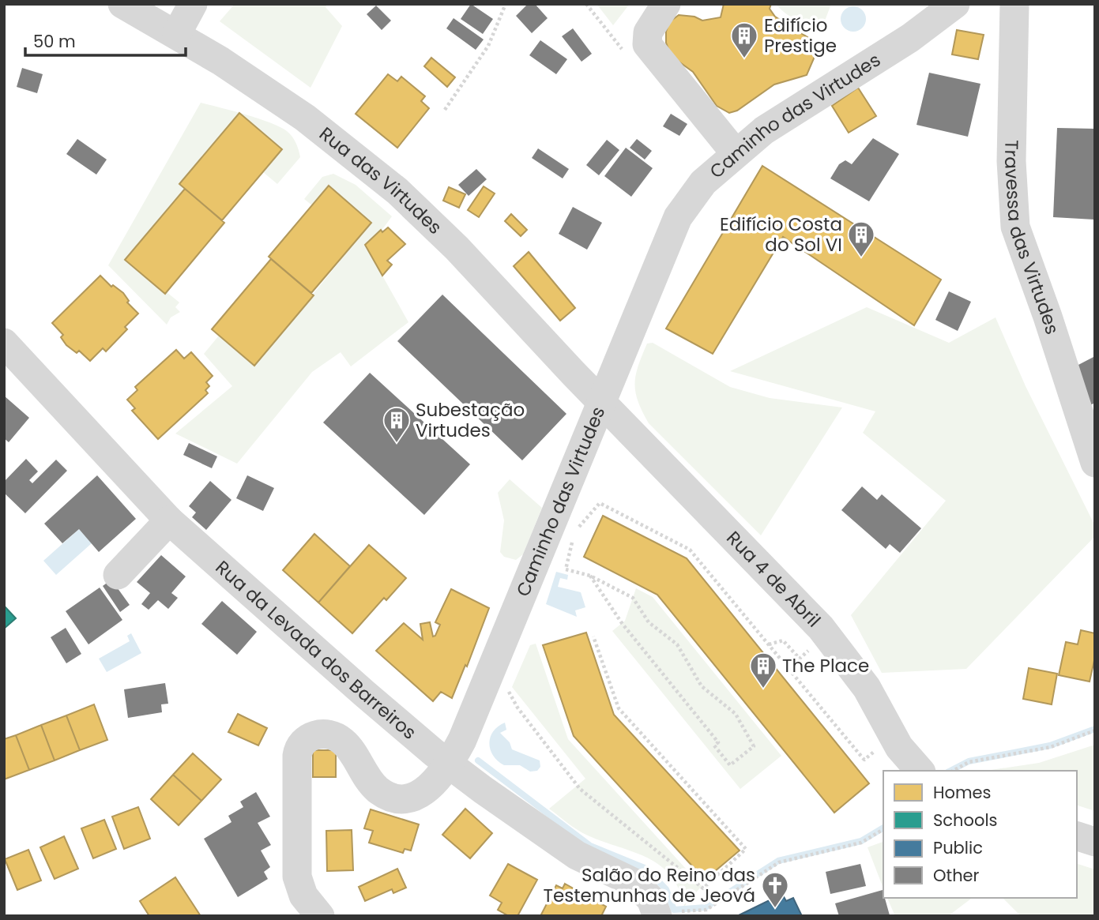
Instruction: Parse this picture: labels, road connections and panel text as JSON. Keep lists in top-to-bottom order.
{
  "streets": {
    "street": [
      "Caminho das Virtudes",
      "Rua das Virtudes",
      "Travessa das Virtudes",
      "Rua 4 de Abril",
      "Rua da Levada dos Barreiros"
    ]
  },
  "crossings": [
    ["Caminho das Virtudes", "Rua das Virtudes"],
    ["Caminho das Virtudes", "Rua 4 de Abril"],
    ["Caminho das Virtudes", "Rua da Levada dos Barreiros"],
    ["Rua das Virtudes", "Rua 4 de Abril"]
  ],
  "places": {
    "building": [
      "Edifício Prestige",
      "Edifício Costa do Sol VI",
      "Subestação Virtudes",
      "The Place"
    ],
    "church": ["Salão do Reino das Testemunhas de Jeová"]
  },
  "legend": [
    "Homes",
    "Schools",
    "Public",
    "Other"
  ],
  "scale_bar": "50 m"
}
